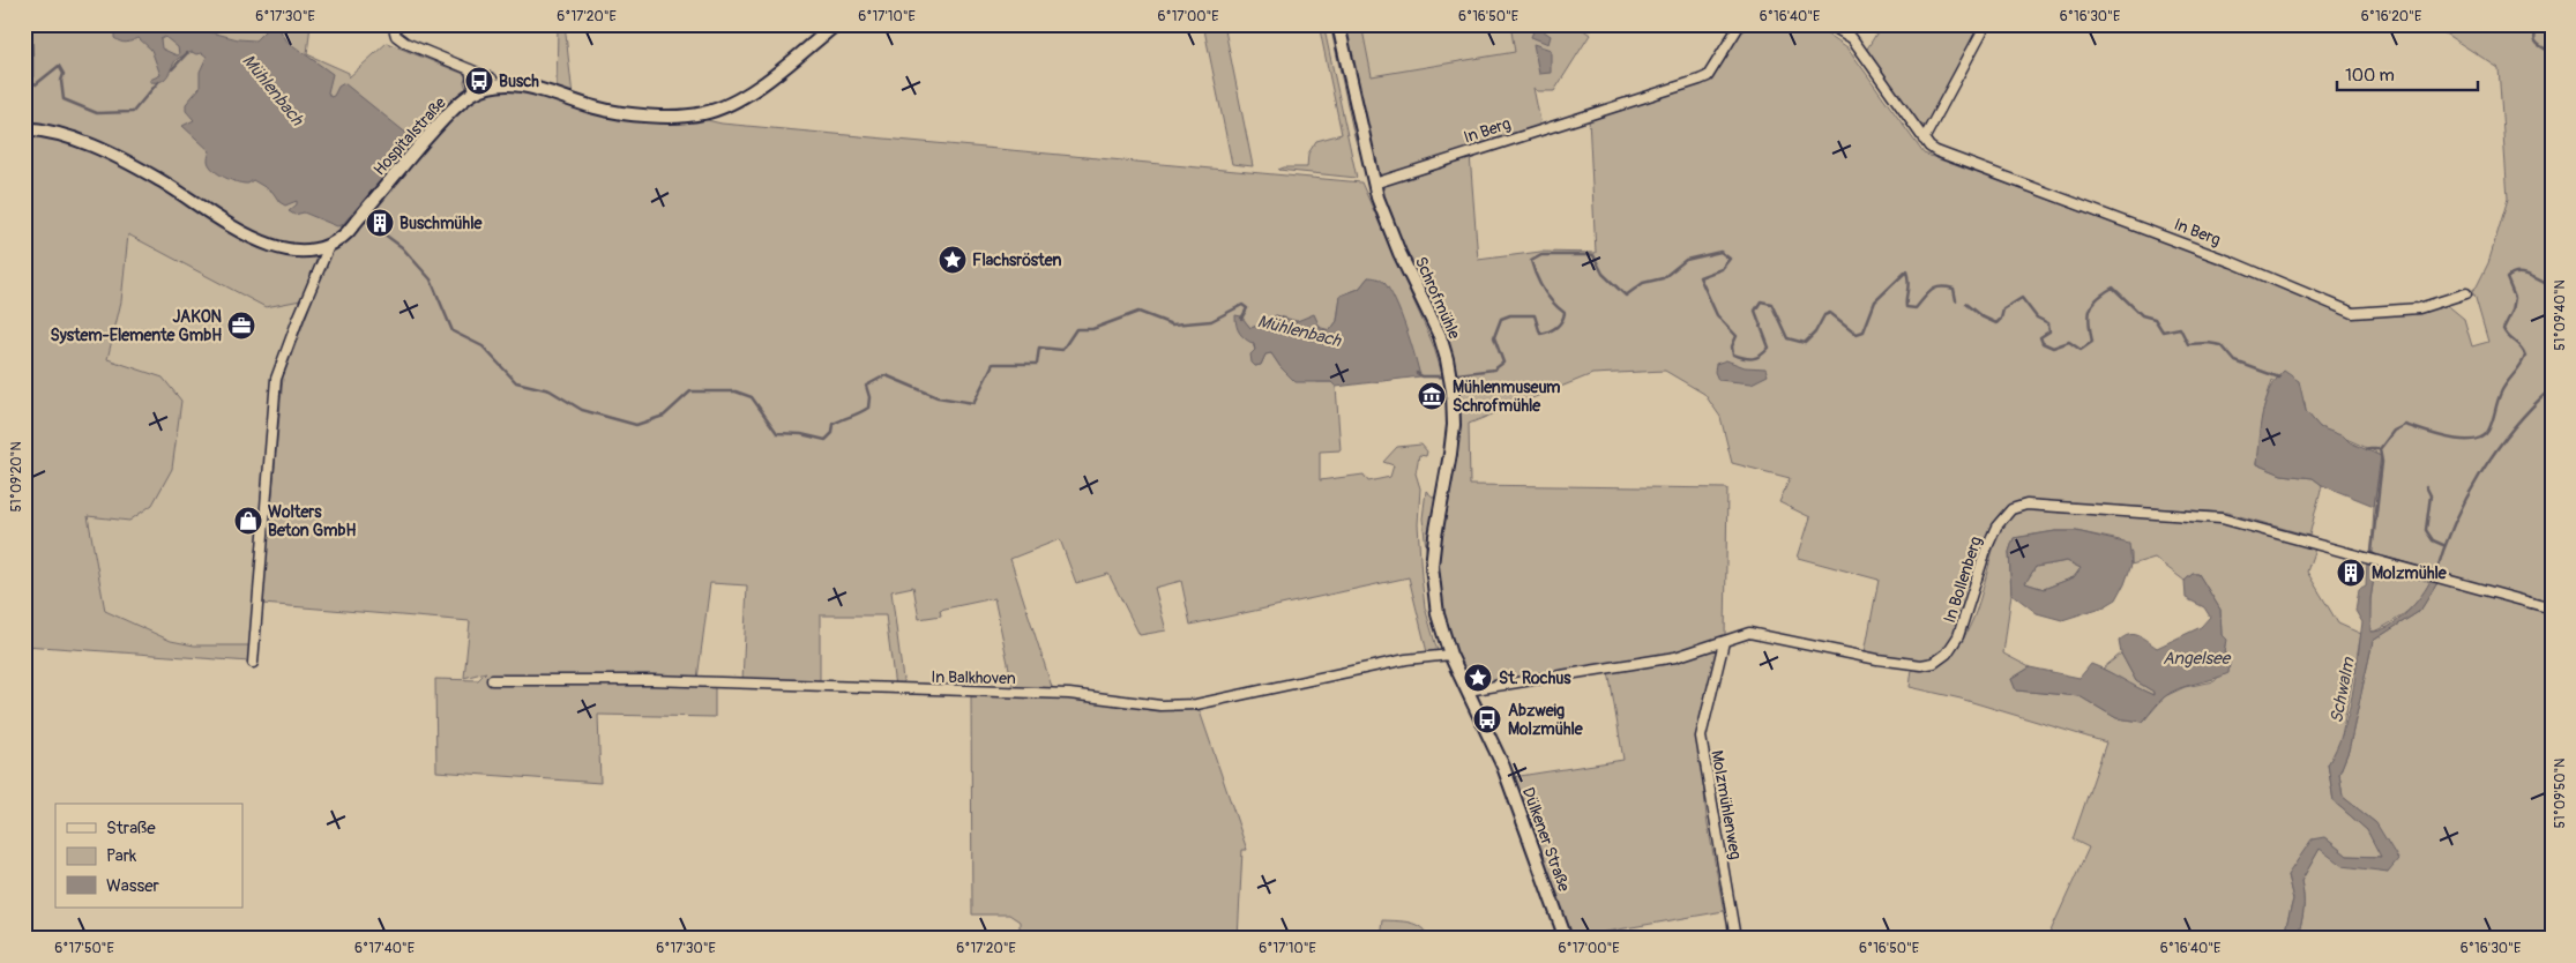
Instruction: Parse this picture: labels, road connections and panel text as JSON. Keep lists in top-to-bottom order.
{
  "streets": {
    "main road": ["Hospitalstraße", "Schrofmühle", "Dülkener Straße"],
    "street": [
      "In Berg",
      "In Bollenberg",
      "In Balkhoven",
      "Molzmühlenweg"
    ]
  },
  "crossings": [
    ["In Berg", "Schrofmühle"],
    ["Schrofmühle", "In Balkhoven"],
    ["Schrofmühle", "Dülkener Straße"],
    ["In Bollenberg", "Molzmühlenweg"],
    ["In Bollenberg", "Dülkener Straße"],
    ["In Balkhoven", "Dülkener Straße"]
  ],
  "water": ["Mühlenbach", "Angelsee", "Schwalm"],
  "places": {
    "bus stop": ["Busch", "Abzweig Molzmühle"],
    "building": ["Buschmühle", "Molzmühle"],
    "place": ["Flachsrösten", "St. Rochus"],
    "office": ["JAKON System-Elemente GmbH"],
    "museum": ["Mühlenmuseum Schrofmühle"],
    "shop": ["Wolters Beton GmbH"]
  },
  "legend": ["Straße", "Park", "Wasser"],
  "scale_bar": "100 m",
  "coordinates": [
    "6°17'30\"E",
    "6°17'20\"E",
    "6°17'10\"E",
    "6°17'00\"E",
    "6°16'50\"E",
    "6°16'40\"E",
    "6°16'30\"E",
    "6°16'20\"E",
    "51°09'40\"N",
    "51°09'20\"N",
    "51°09'50\"N",
    "6°17'50\"E",
    "6°17'40\"E"
  ]
}
